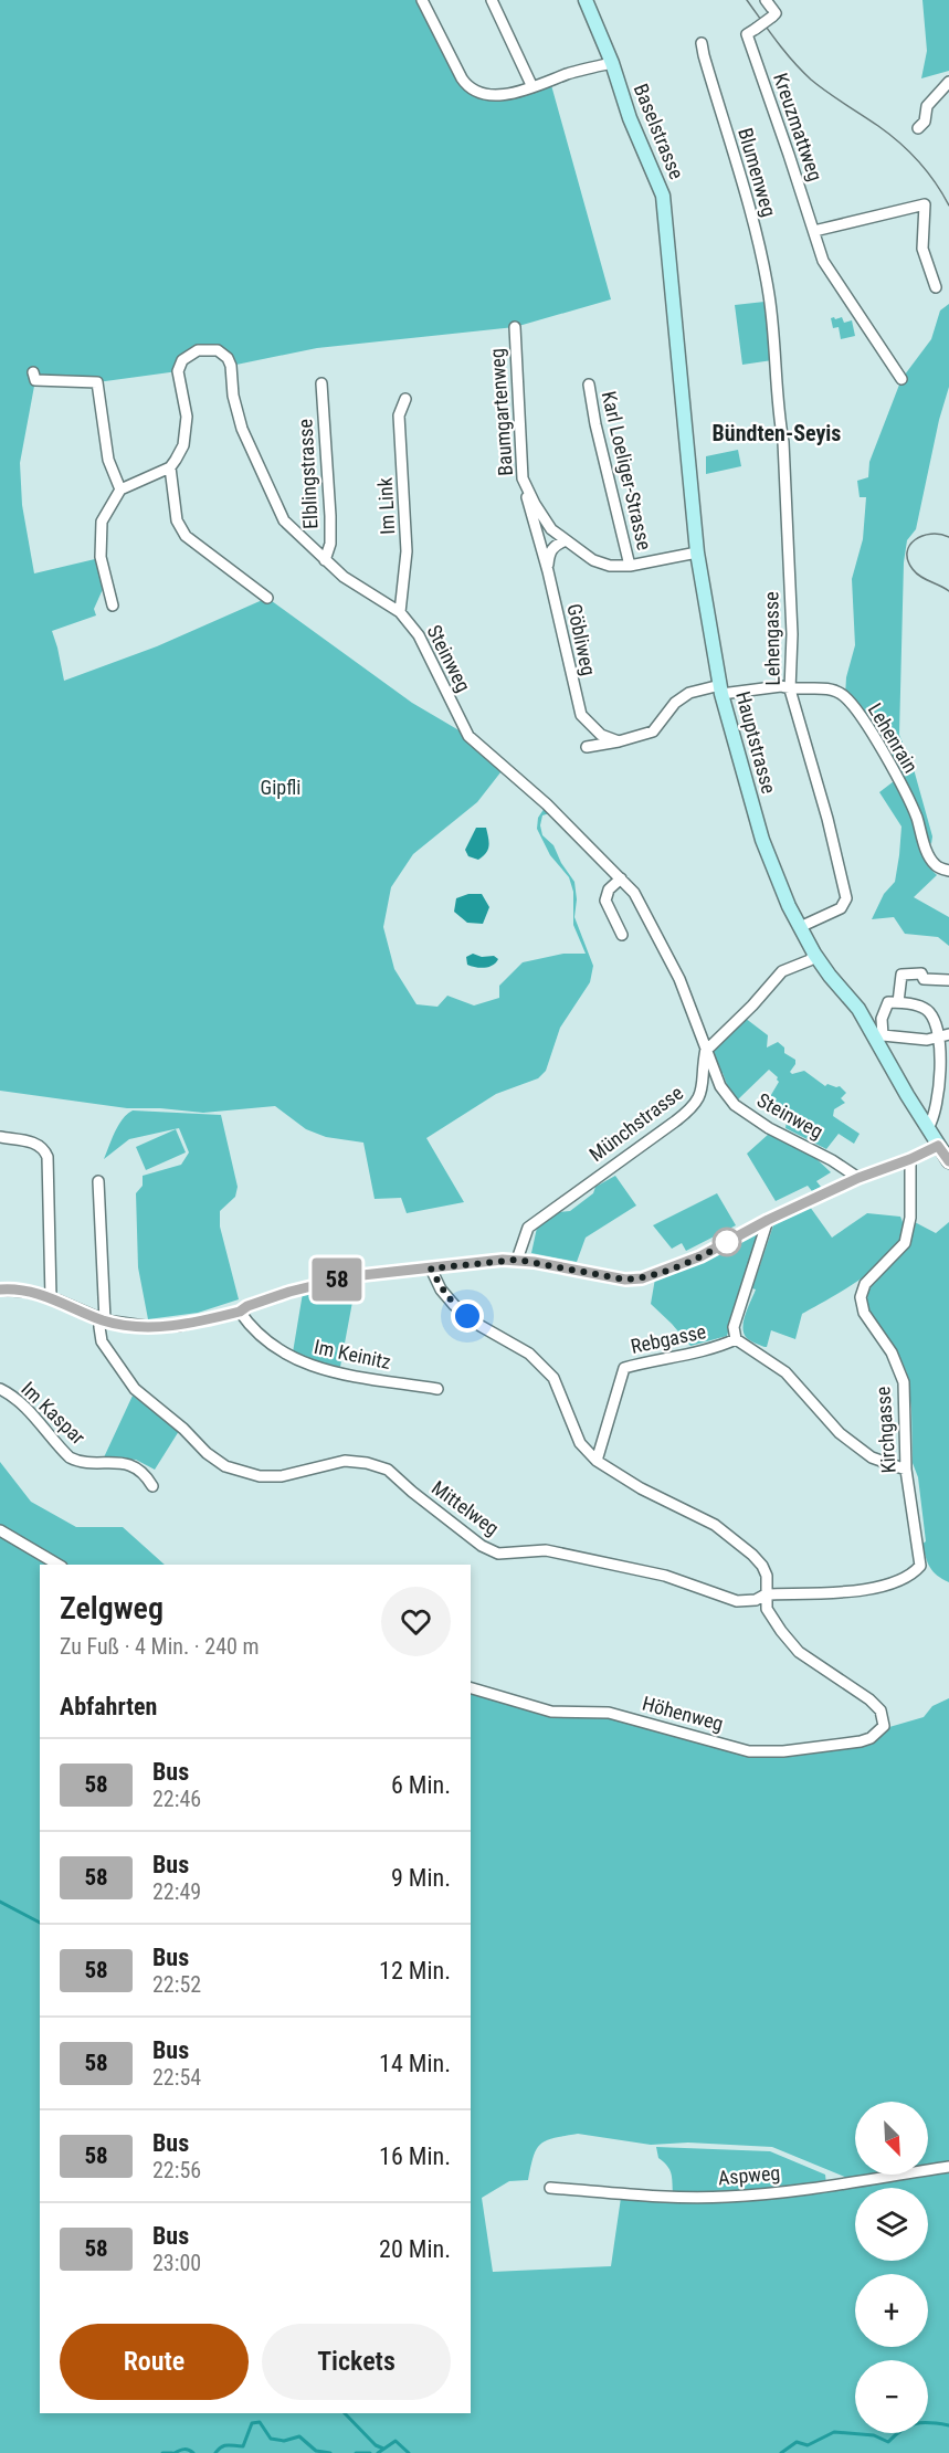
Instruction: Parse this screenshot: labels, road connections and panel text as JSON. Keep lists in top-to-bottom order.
{
  "streets": {
    "main road": ["Baselstrasse", "Hauptstrasse"],
    "street": [
      "Kreuzmattweg",
      "Blumenweg",
      "Baumgartenweg",
      "Karl Loeliger-Strasse",
      "Elblingstrasse",
      "Im Link",
      "Lehengasse",
      "Göbliweg",
      "Steinweg",
      "Lehenrain",
      "Münchstrasse",
      "Rebgasse",
      "Im Keinitz",
      "Im Kaspar",
      "Kirchgasse",
      "Mittelweg",
      "Höhenweg",
      "Aspweg"
    ]
  },
  "crossings": [
    ["Baselstrasse", "Hauptstrasse"],
    ["Blumenweg", "Lehengasse"],
    ["Baumgartenweg", "Karl Loeliger-Strasse"],
    ["Baumgartenweg", "Göbliweg"],
    ["Baumgartenweg", "Hauptstrasse"],
    ["Elblingstrasse", "Steinweg"],
    ["Im Link", "Steinweg"],
    ["Lehengasse", "Lehenrain"],
    ["Lehengasse", "Hauptstrasse"],
    ["Göbliweg", "Lehenrain"],
    ["Steinweg", "Münchstrasse"],
    ["Lehenrain", "Hauptstrasse"],
    ["Kirchgasse", "Mittelweg"],
    ["Mittelweg", "Höhenweg"]
  ],
  "districts": ["Bündten-Seyis"],
  "parks": ["Gipfli"],
  "lines": ["bus line 58"],
  "north": "bottom right",
  "page": {
    "on_map": "58",
    "heading": [
      ["Zelgweg", "Zu Fuß · 4 Min. · 240 m"],
      "Abfahrten"
    ],
    "list": [
      {
        "mark": "58",
        "name": "Bus",
        "note": "22:46",
        "value": "6 Min."
      },
      {
        "mark": "58",
        "name": "Bus",
        "note": "22:49",
        "value": "9 Min."
      },
      {
        "mark": "58",
        "name": "Bus",
        "note": "22:52",
        "value": "12 Min."
      },
      {
        "mark": "58",
        "name": "Bus",
        "note": "22:54",
        "value": "14 Min."
      },
      {
        "mark": "58",
        "name": "Bus",
        "note": "22:56",
        "value": "16 Min."
      },
      {
        "mark": "58",
        "name": "Bus",
        "note": "23:00",
        "value": "20 Min."
      }
    ],
    "map_buttons": ["+", "−"],
    "buttons": ["Route", "Tickets"]
  }
}
